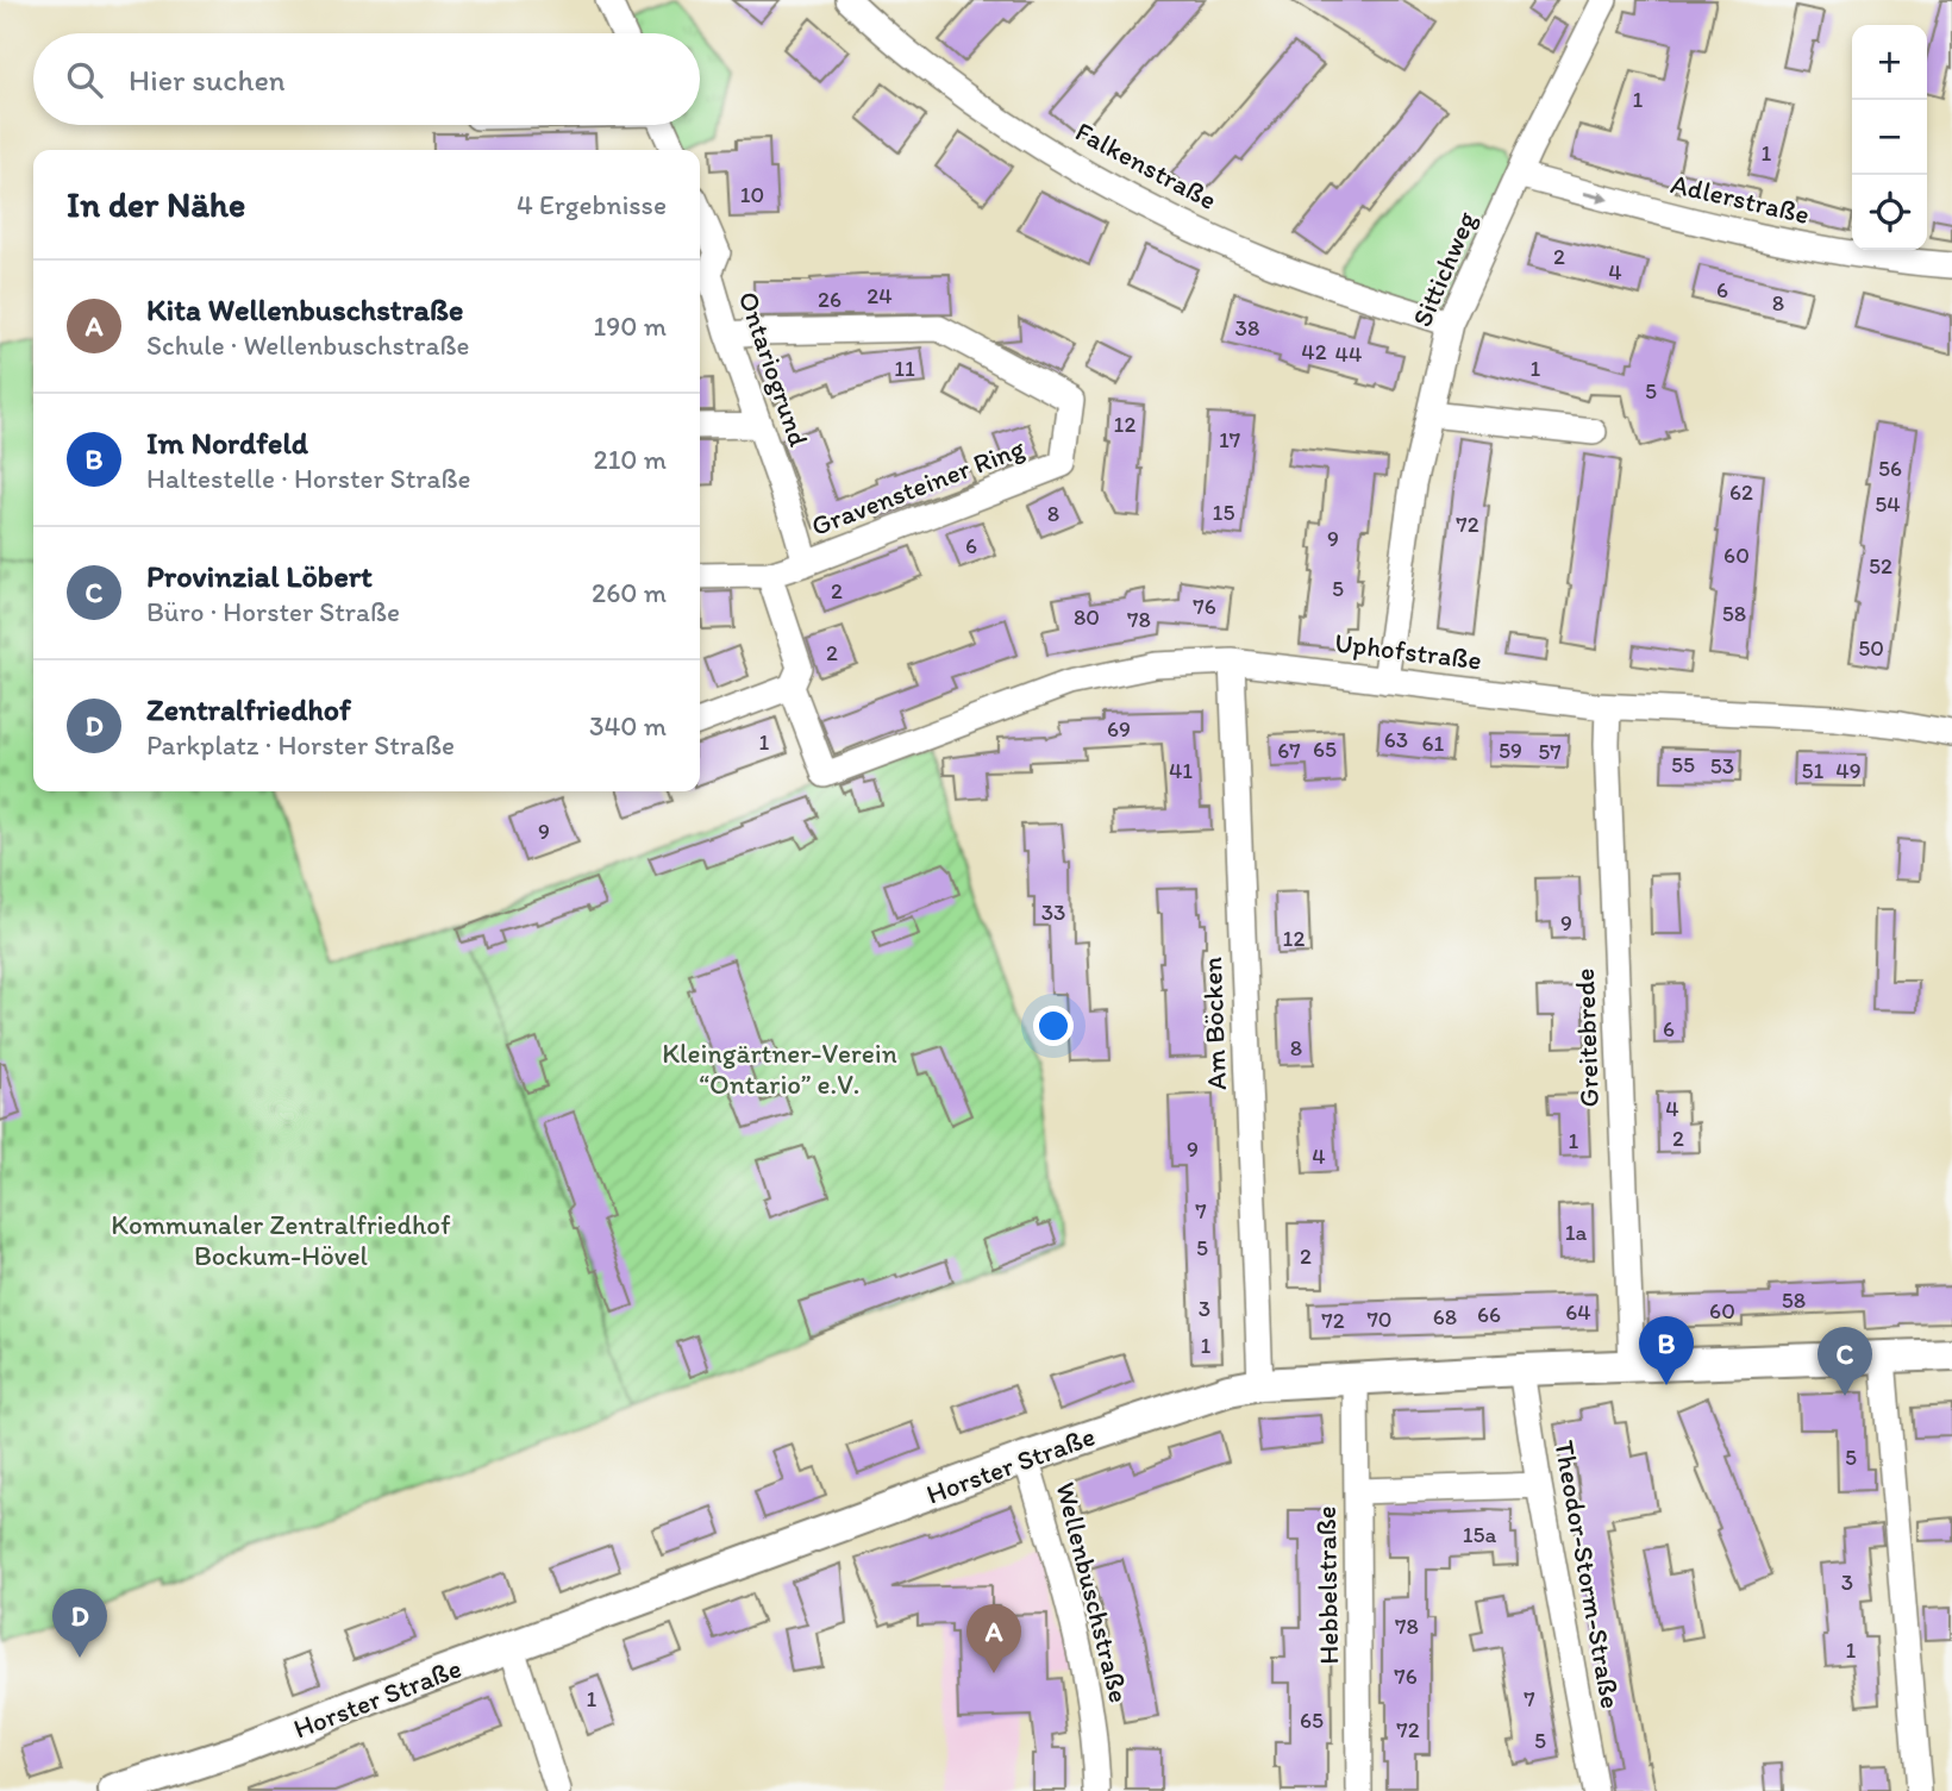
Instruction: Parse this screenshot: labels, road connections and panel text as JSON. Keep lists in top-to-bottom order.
{
  "streets": {
    "street": [
      "Falkenstraße",
      "Adlerstraße",
      "Sittichweg",
      "Ontariogrund",
      "Gravensteiner Ring",
      "Uphofstraße",
      "Am Böcken",
      "Greitebrede",
      "Horster Straße",
      "Theodor-Storm-Straße",
      "Hebbelstraße",
      "Wellenbuschstraße"
    ]
  },
  "crossings": [
    ["Falkenstraße", "Sittichweg"],
    ["Adlerstraße", "Sittichweg"],
    ["Sittichweg", "Uphofstraße"],
    ["Ontariogrund", "Gravensteiner Ring"],
    ["Uphofstraße", "Am Böcken"],
    ["Uphofstraße", "Greitebrede"],
    ["Am Böcken", "Horster Straße"],
    ["Greitebrede", "Horster Straße"],
    ["Horster Straße", "Theodor-Storm-Straße"],
    ["Horster Straße", "Hebbelstraße"],
    ["Horster Straße", "Wellenbuschstraße"]
  ],
  "one_way": ["Adlerstraße"],
  "parks": ["Kleingärtner-Verein “Ontario” e.V.", "Kommunaler Zentralfriedhof Bockum-Hövel"],
  "house_numbers": [
    "1",
    "1",
    "10",
    "2",
    "4",
    "6",
    "24",
    "26",
    "8",
    "38",
    "42",
    "44",
    "11",
    "1",
    "5",
    "12",
    "17",
    "56",
    "62",
    "54",
    "15",
    "8",
    "72",
    "9",
    "6",
    "60",
    "52",
    "5",
    "2",
    "76",
    "58",
    "80",
    "78",
    "50",
    "2",
    "69",
    "63",
    "1",
    "61",
    "65",
    "67",
    "59",
    "57",
    "55",
    "53",
    "41",
    "51",
    "49",
    "9",
    "33",
    "9",
    "12",
    "6",
    "8",
    "4",
    "2",
    "1",
    "9",
    "4",
    "7",
    "1a",
    "5",
    "2",
    "58",
    "3",
    "60",
    "64",
    "66",
    "68",
    "70",
    "72",
    "1",
    "5",
    "15a",
    "3",
    "78",
    "1",
    "76",
    "1",
    "7",
    "65",
    "72",
    "5"
  ],
  "page": {
    "map_buttons": ["+", "−"],
    "search": "Hier suchen",
    "heading": ["In der Nähe", "4 Ergebnisse"],
    "list": [
      {
        "mark": "A",
        "name": "Kita Wellenbuschstraße",
        "note": "Schule · Wellenbuschstraße",
        "value": "190 m"
      },
      {
        "mark": "B",
        "name": "Im Nordfeld",
        "note": "Haltestelle · Horster Straße",
        "value": "210 m"
      },
      {
        "mark": "C",
        "name": "Provinzial Löbert",
        "note": "Büro · Horster Straße",
        "value": "260 m"
      },
      {
        "mark": "D",
        "name": "Zentralfriedhof",
        "note": "Parkplatz · Horster Straße",
        "value": "340 m"
      }
    ],
    "pins": [
      "B",
      "C",
      "D",
      "A"
    ]
  }
}
